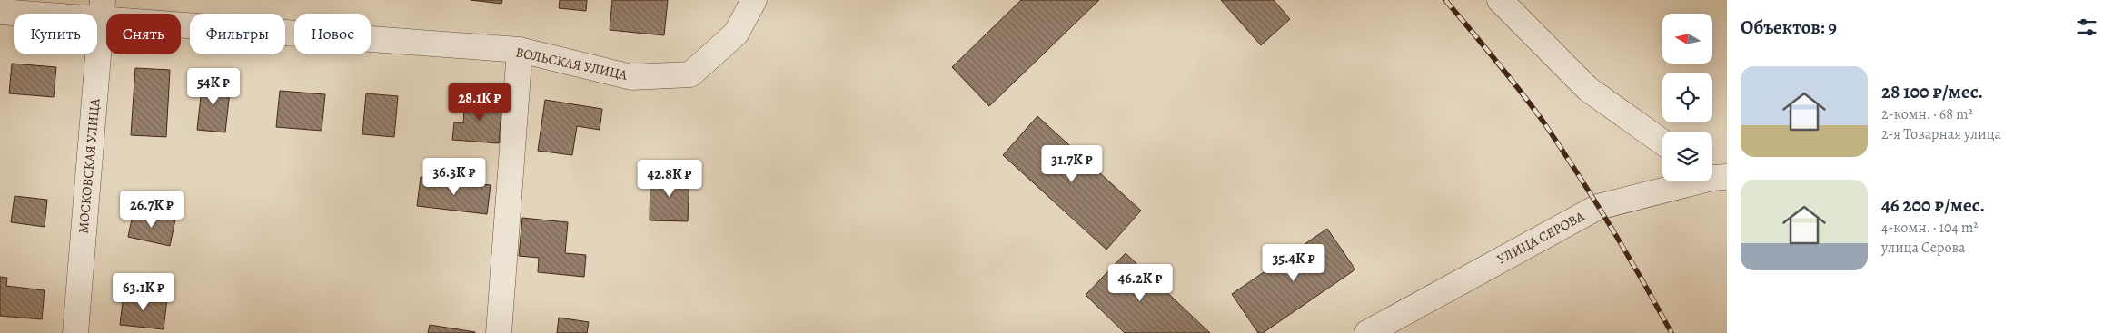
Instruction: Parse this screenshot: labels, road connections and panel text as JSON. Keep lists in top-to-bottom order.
{
  "streets": {
    "street": ["ВОЛЬСКАЯ УЛИЦА", "МОСКОВСКАЯ УЛИЦА", "УЛИЦА СЕРОВА"]
  },
  "crossings": [
    ["ВОЛЬСКАЯ УЛИЦА", "МОСКОВСКАЯ УЛИЦА"]
  ],
  "north": "left",
  "page": {
    "heading": "Объектов: 9",
    "chip": [
      "Купить",
      "Снять",
      "Фильтры",
      "Новое"
    ],
    "list": [
      {
        "name": "28 100 ₽/мес.",
        "note": "2-комн. · 68 m² · 2-я Товарная улица"
      },
      {
        "name": "46 200 ₽/мес.",
        "note": "4-комн. · 104 m² · улица Серова"
      }
    ],
    "price": [
      "54K ₽",
      "28.1K ₽",
      "31.7K ₽",
      "36.3K ₽",
      "42.8K ₽",
      "26.7K ₽",
      "35.4K ₽",
      "46.2K ₽",
      "63.1K ₽"
    ]
  }
}
